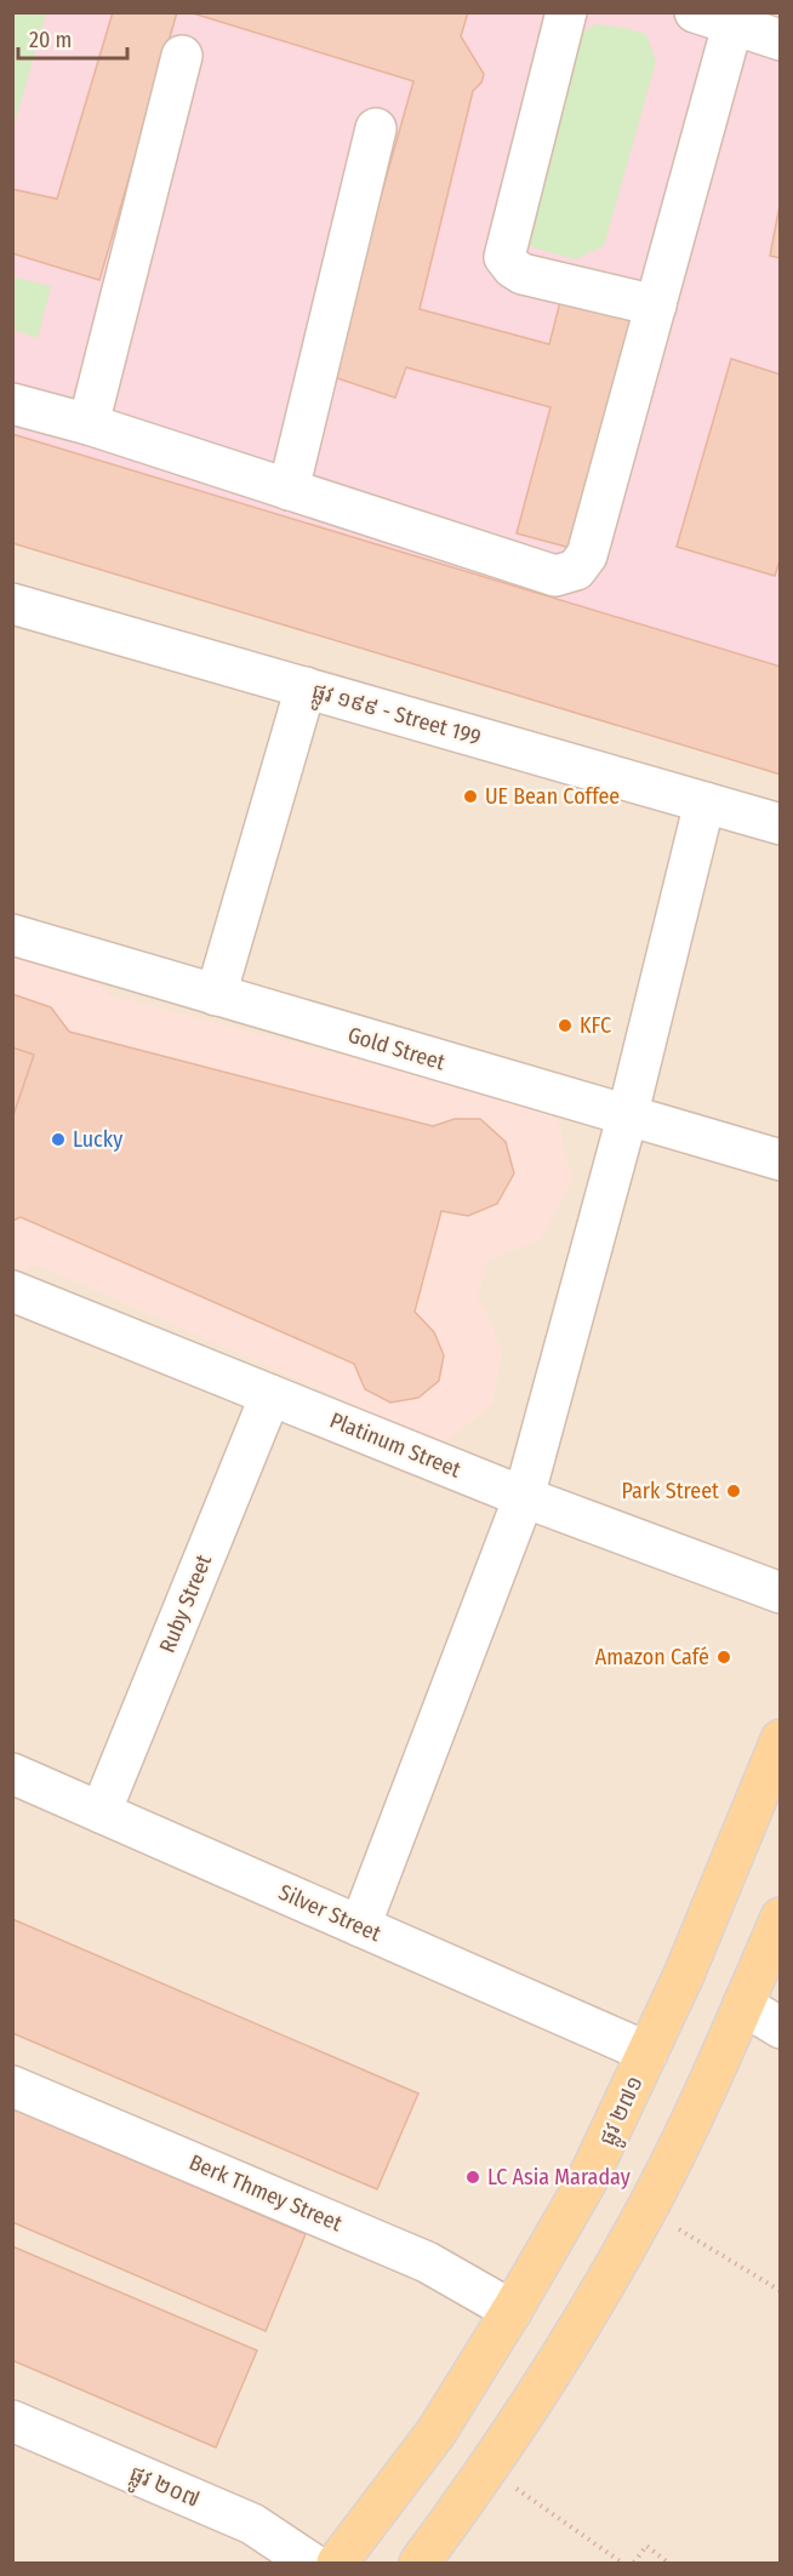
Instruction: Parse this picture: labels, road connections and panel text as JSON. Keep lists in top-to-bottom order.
{
  "streets": {
    "main road": ["ផ្លូវ ២៧១"],
    "street": [
      "ផ្លូវ ១៩៩ - Street 199",
      "Gold Street",
      "Platinum Street",
      "Ruby Street",
      "Silver Street",
      "Berk Thmey Street",
      "ផ្លូវ ២០៧"
    ]
  },
  "crossings": [
    ["Platinum Street", "Ruby Street"],
    ["Ruby Street", "Silver Street"],
    ["Silver Street", "ផ្លូវ ២៧១"],
    ["ផ្លូវ ២៧១", "Berk Thmey Street"]
  ],
  "places": [
    "UE Bean Coffee",
    "KFC",
    "Lucky",
    "Park Street",
    "Amazon Café",
    "LC Asia Maraday"
  ],
  "scale_bar": "20 m"
}
